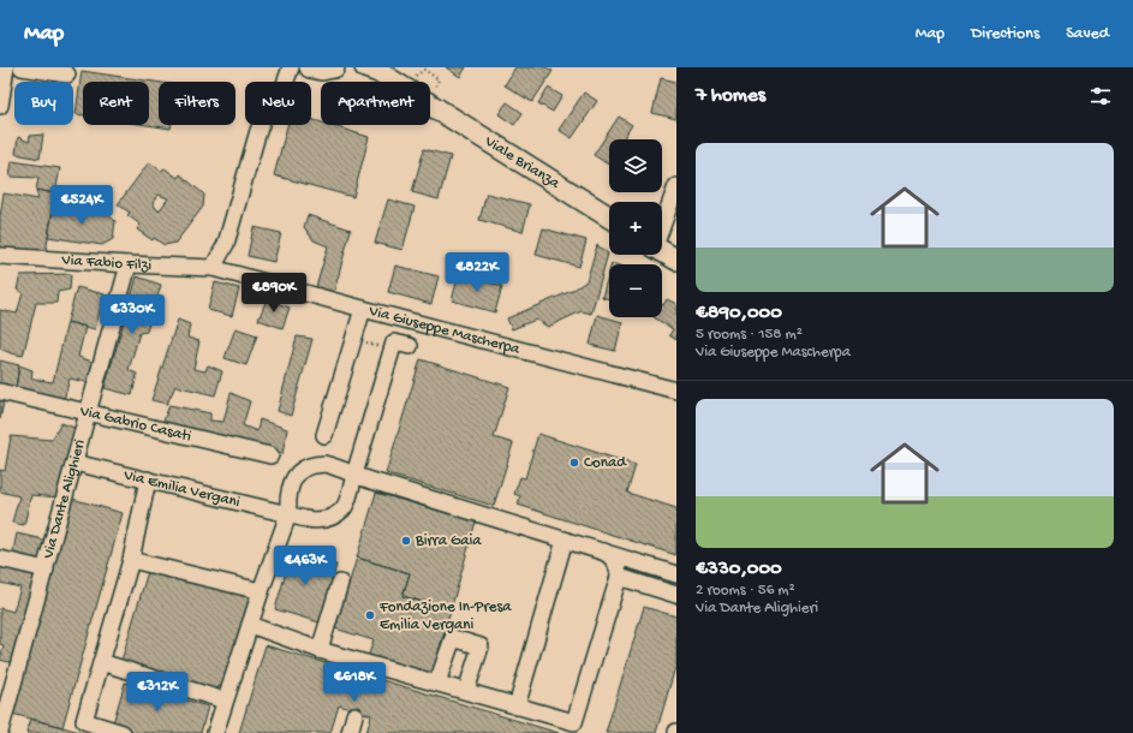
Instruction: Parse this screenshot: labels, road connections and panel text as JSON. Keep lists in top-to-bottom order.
{
  "streets": {
    "main road": ["Viale Brianza"],
    "street": [
      "Via Fabio Filzi",
      "Via Giuseppe Mascherpa",
      "Via Gabrio Casati",
      "Via Emilia Vergani",
      "Via Dante Alighieri"
    ]
  },
  "crossings": [
    ["Via Fabio Filzi", "Via Giuseppe Mascherpa"],
    ["Via Fabio Filzi", "Via Dante Alighieri"],
    ["Via Gabrio Casati", "Via Dante Alighieri"],
    ["Via Emilia Vergani", "Via Dante Alighieri"]
  ],
  "places": ["Conad", "Birra Gaia", "Fondazione In-Presa Emilia Vergani"],
  "page": {
    "header": "Map",
    "nav": ["Map", "Directions", "Saved"],
    "heading": "7 homes",
    "chip": [
      "Buy",
      "Rent",
      "Filters",
      "New",
      "Apartment"
    ],
    "list": [
      {
        "name": "€890,000",
        "note": "5 rooms · 158 m² · Via Giuseppe Mascherpa"
      },
      {
        "name": "€330,000",
        "note": "2 rooms · 56 m² · Via Dante Alighieri"
      }
    ],
    "map_buttons": ["+", "−"],
    "price": [
      "€524K",
      "€822K",
      "€890K",
      "€330K",
      "€463K",
      "€618K",
      "€312K"
    ]
  }
}
